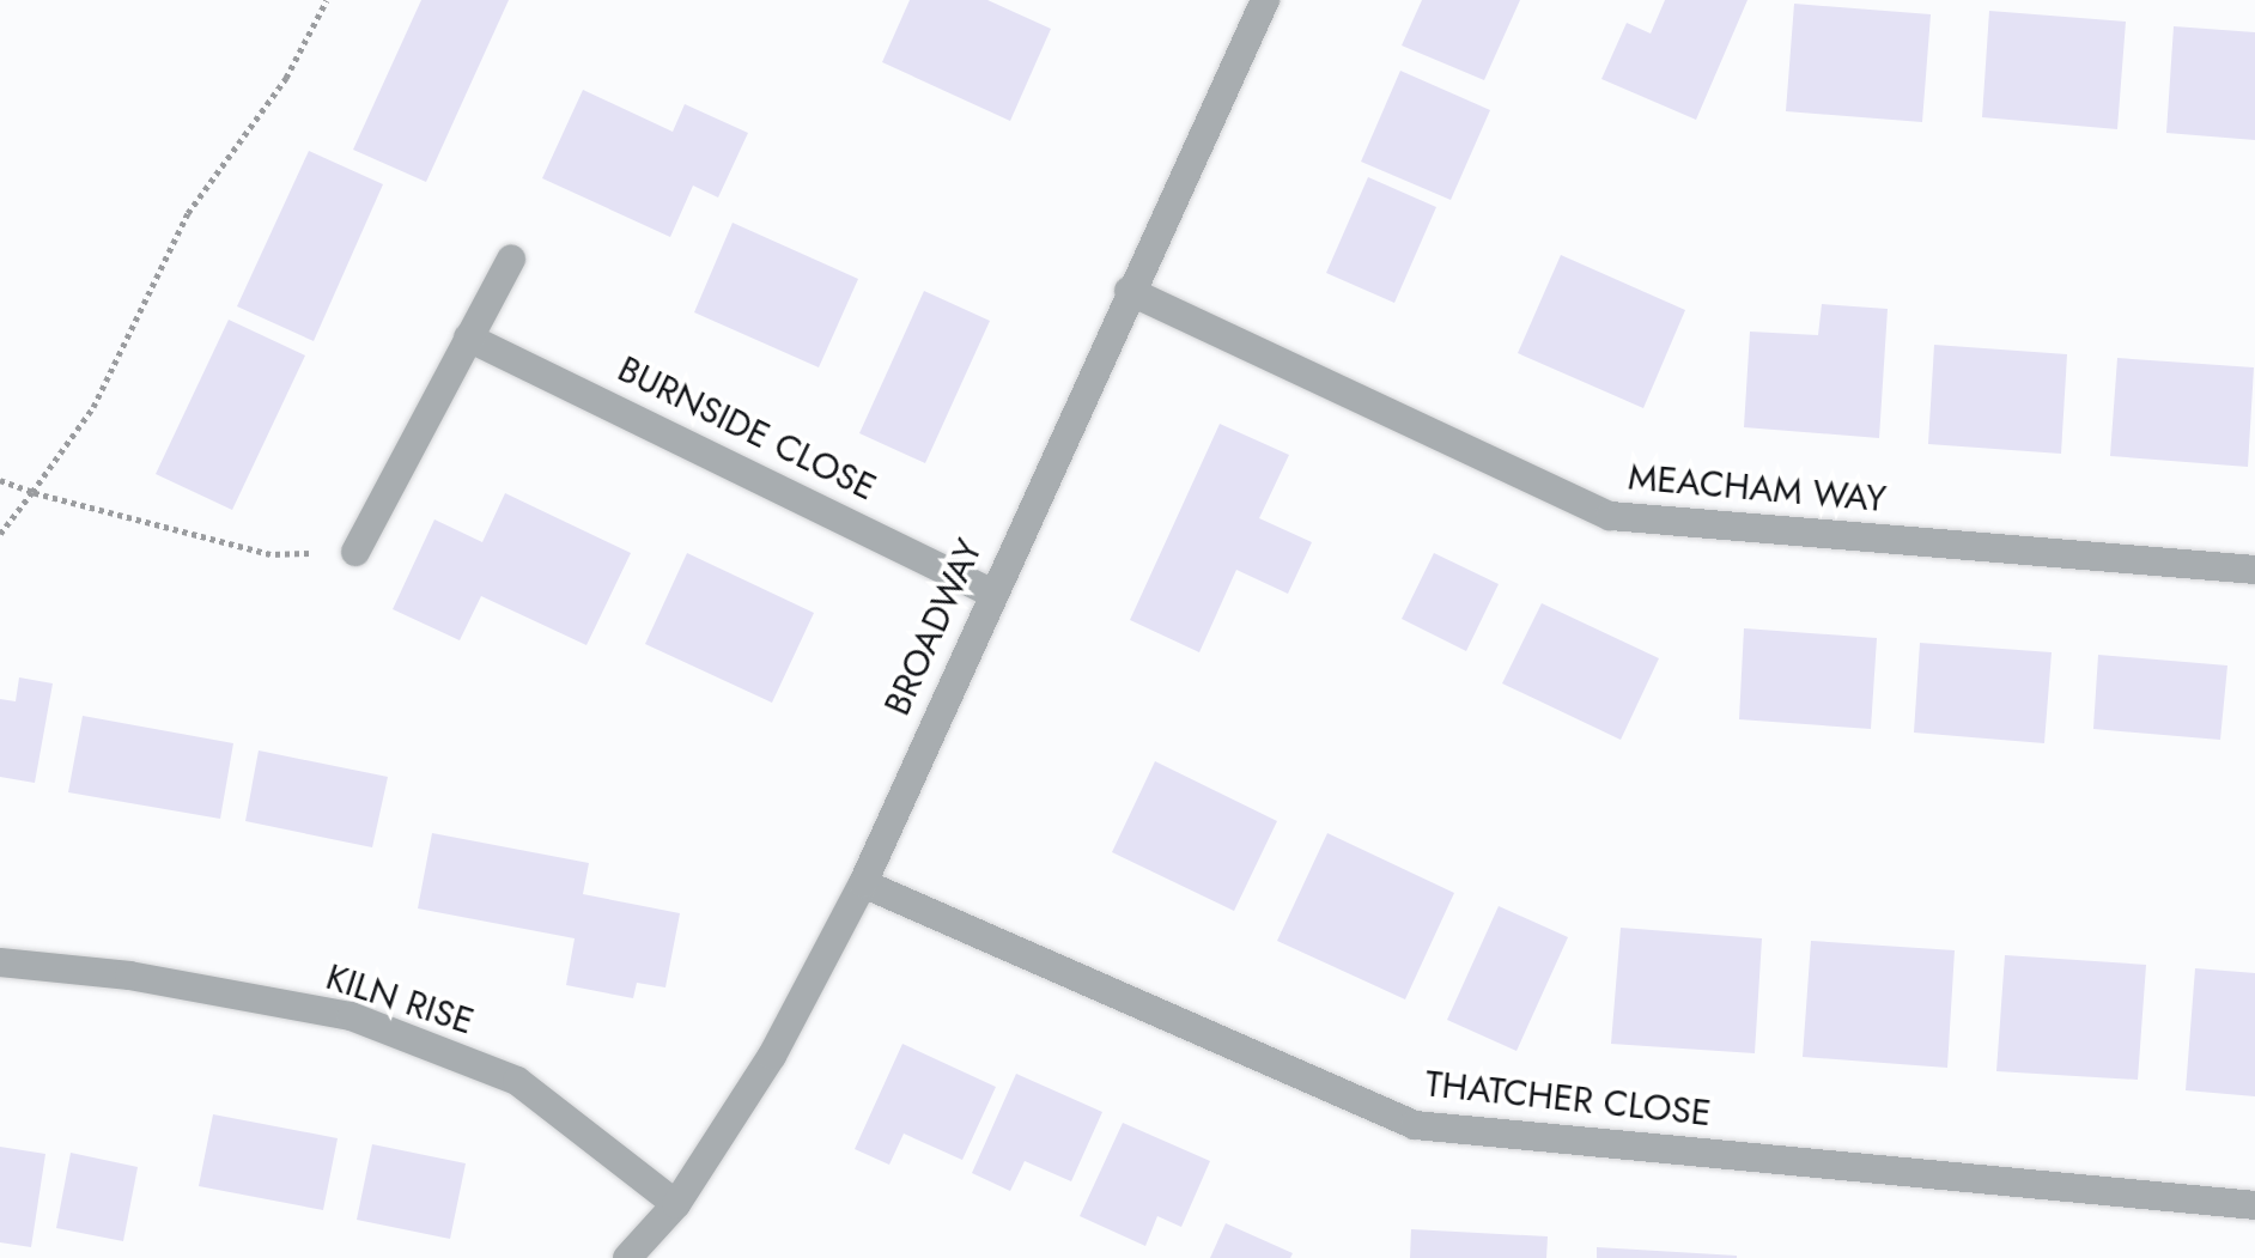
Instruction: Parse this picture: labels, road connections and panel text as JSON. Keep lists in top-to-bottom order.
{
  "streets": {
    "street": [
      "BURNSIDE CLOSE",
      "MEACHAM WAY",
      "BROADWAY",
      "KILN RISE",
      "THATCHER CLOSE"
    ]
  },
  "crossings": [
    ["BURNSIDE CLOSE", "BROADWAY"],
    ["MEACHAM WAY", "BROADWAY"],
    ["BROADWAY", "KILN RISE"],
    ["BROADWAY", "THATCHER CLOSE"]
  ]
}
